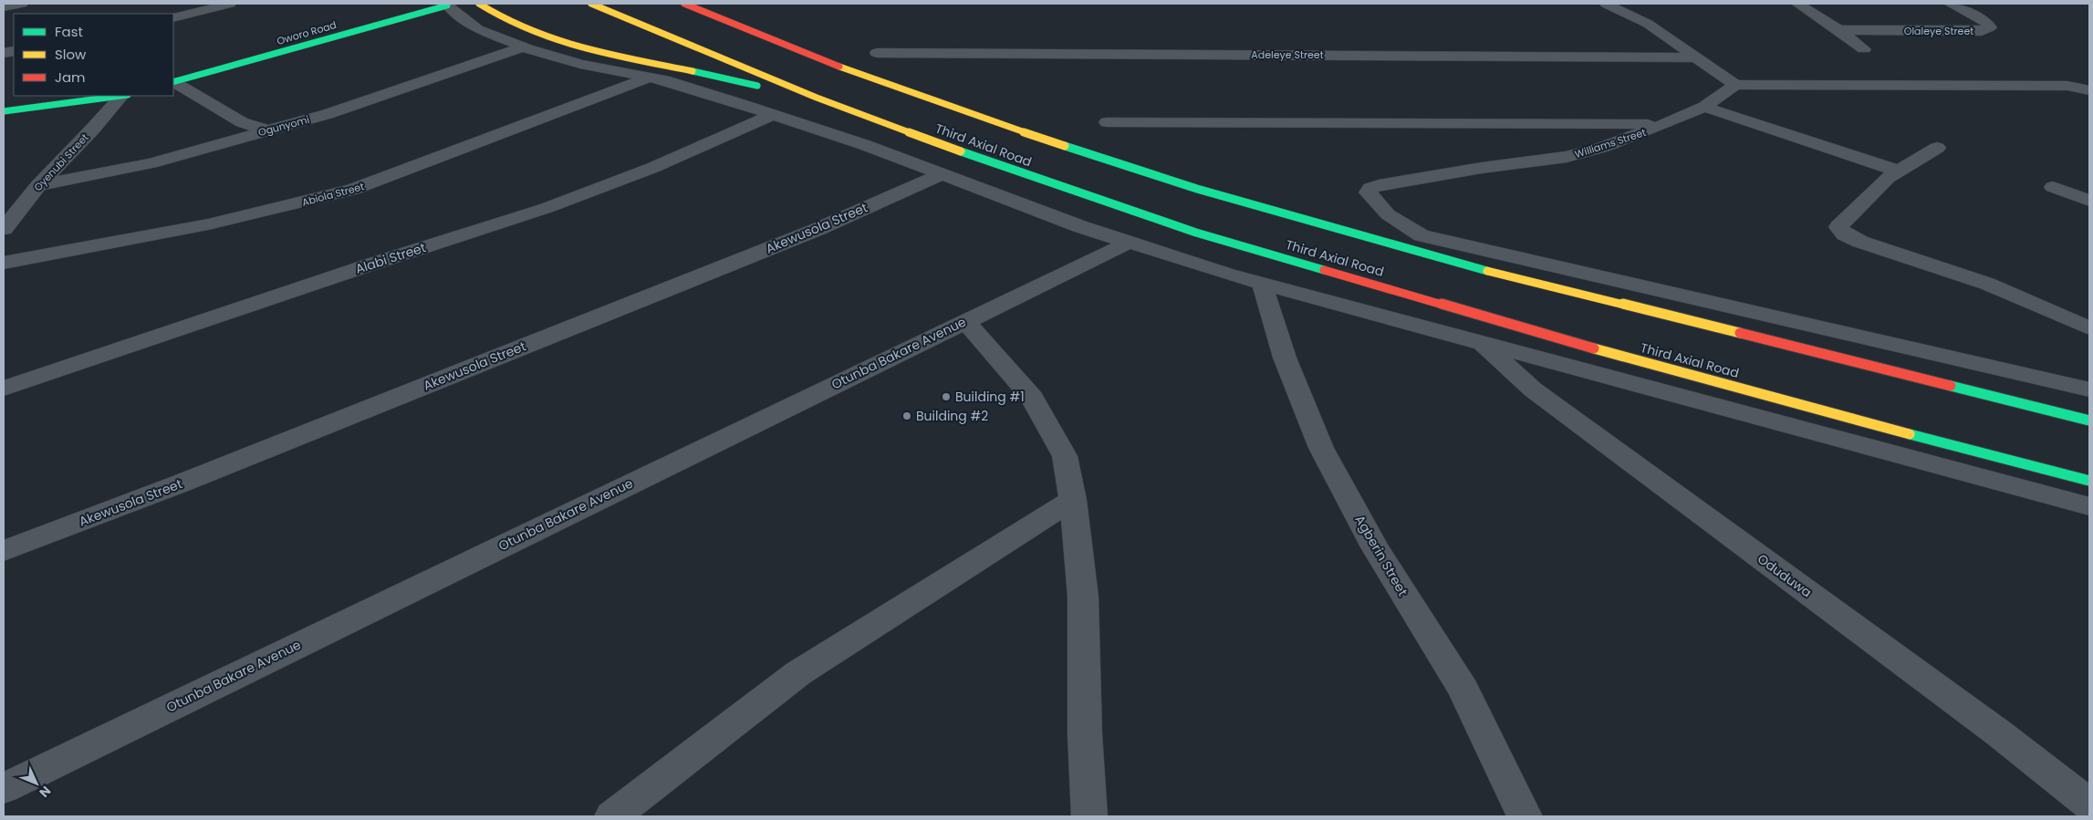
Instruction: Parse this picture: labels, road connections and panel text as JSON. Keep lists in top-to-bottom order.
{
  "streets": {
    "main road": ["Oworo Road", "Third Axial Road"],
    "street": [
      "Olaleye Street",
      "Adeleye Street",
      "Ogunyomi",
      "Williams Street",
      "Oyenubi Street",
      "Abiola Street",
      "Akewusola Street",
      "Alabi Street",
      "Otunba Bakare Avenue",
      "Agberin Street",
      "Oduduwa"
    ]
  },
  "crossings": [
    ["Ogunyomi", "Oyenubi Street"],
    ["Williams Street", "Third Axial Road"]
  ],
  "places": ["Building #1", "Building #2"],
  "legend": ["Fast", "Slow", "Jam"],
  "north": "bottom right"
}
